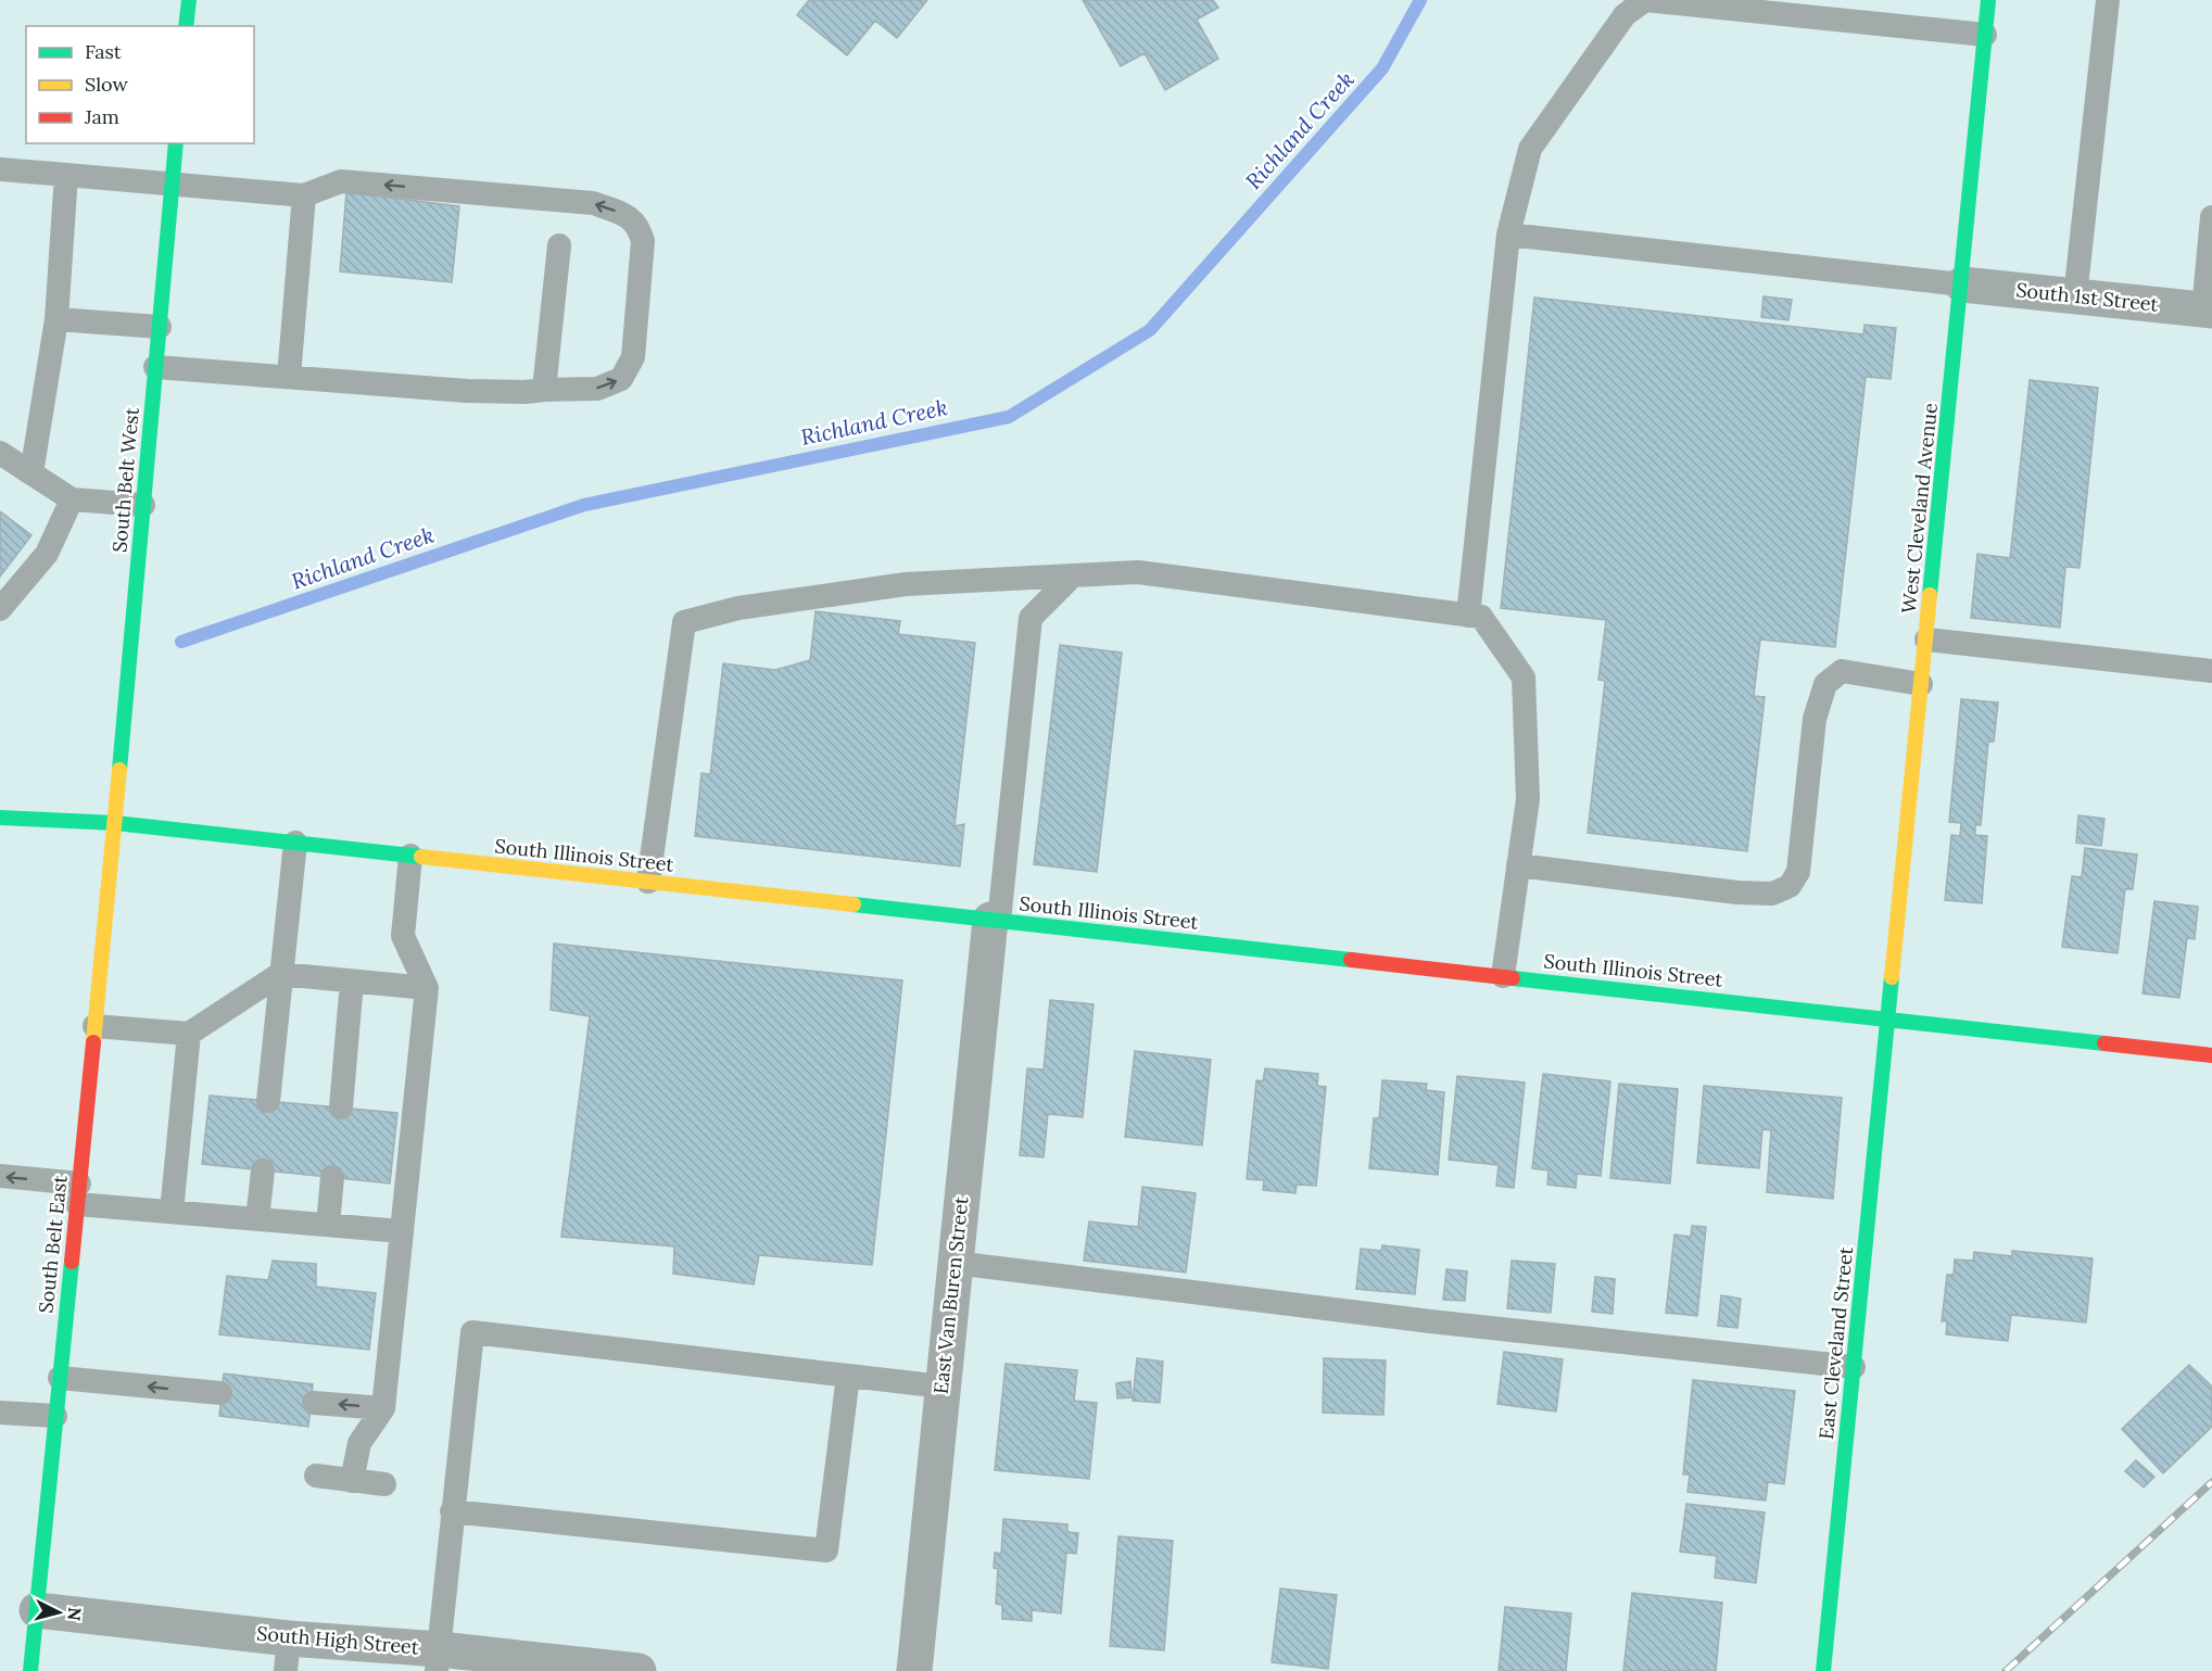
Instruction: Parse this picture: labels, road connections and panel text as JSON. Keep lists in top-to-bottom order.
{
  "streets": {
    "main road": [
      "South Belt West",
      "West Cleveland Avenue",
      "South Illinois Street",
      "South Belt East",
      "East Cleveland Street"
    ],
    "street": ["South 1st Street", "East Van Buren Street", "South High Street"]
  },
  "crossings": [
    ["South 1st Street", "West Cleveland Avenue"],
    ["South Belt West", "South Illinois Street"],
    ["South Belt West", "South Belt East"],
    ["West Cleveland Avenue", "South Illinois Street"],
    ["West Cleveland Avenue", "East Cleveland Street"],
    ["South Illinois Street", "South Belt East"],
    ["South Illinois Street", "East Van Buren Street"],
    ["South Illinois Street", "East Cleveland Street"],
    ["South Belt East", "South High Street"]
  ],
  "water": ["Richland Creek"],
  "legend": ["Fast", "Slow", "Jam"],
  "north": "right"
}
